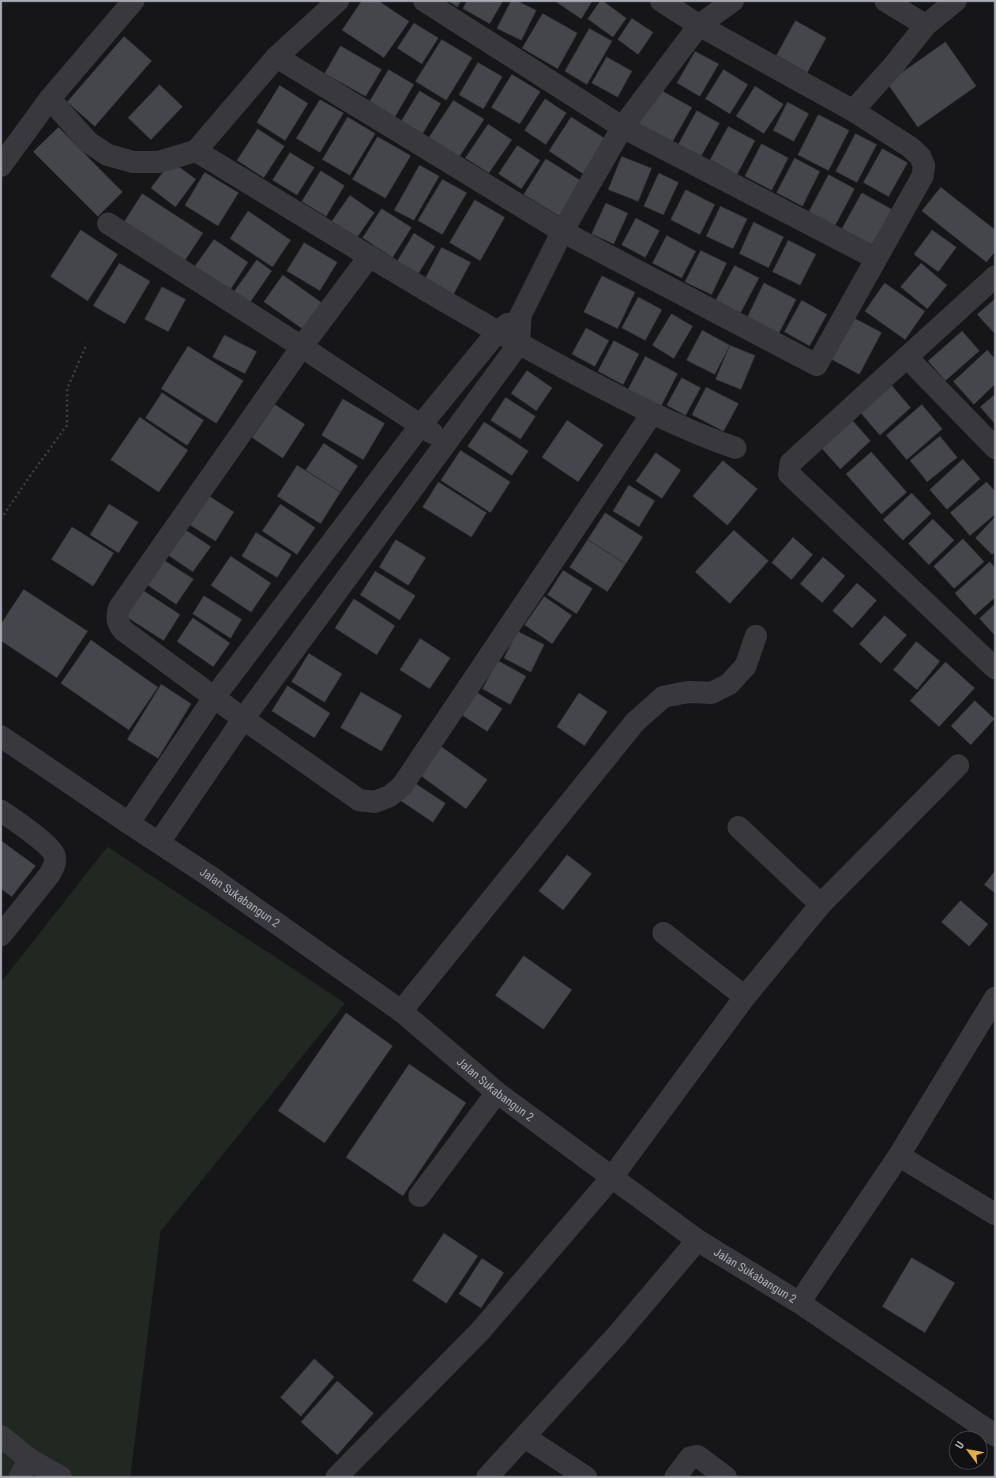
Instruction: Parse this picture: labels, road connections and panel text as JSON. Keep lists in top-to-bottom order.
{
  "streets": {
    "street": ["Jalan Sukabangun 2"]
  },
  "north": "top left"
}
